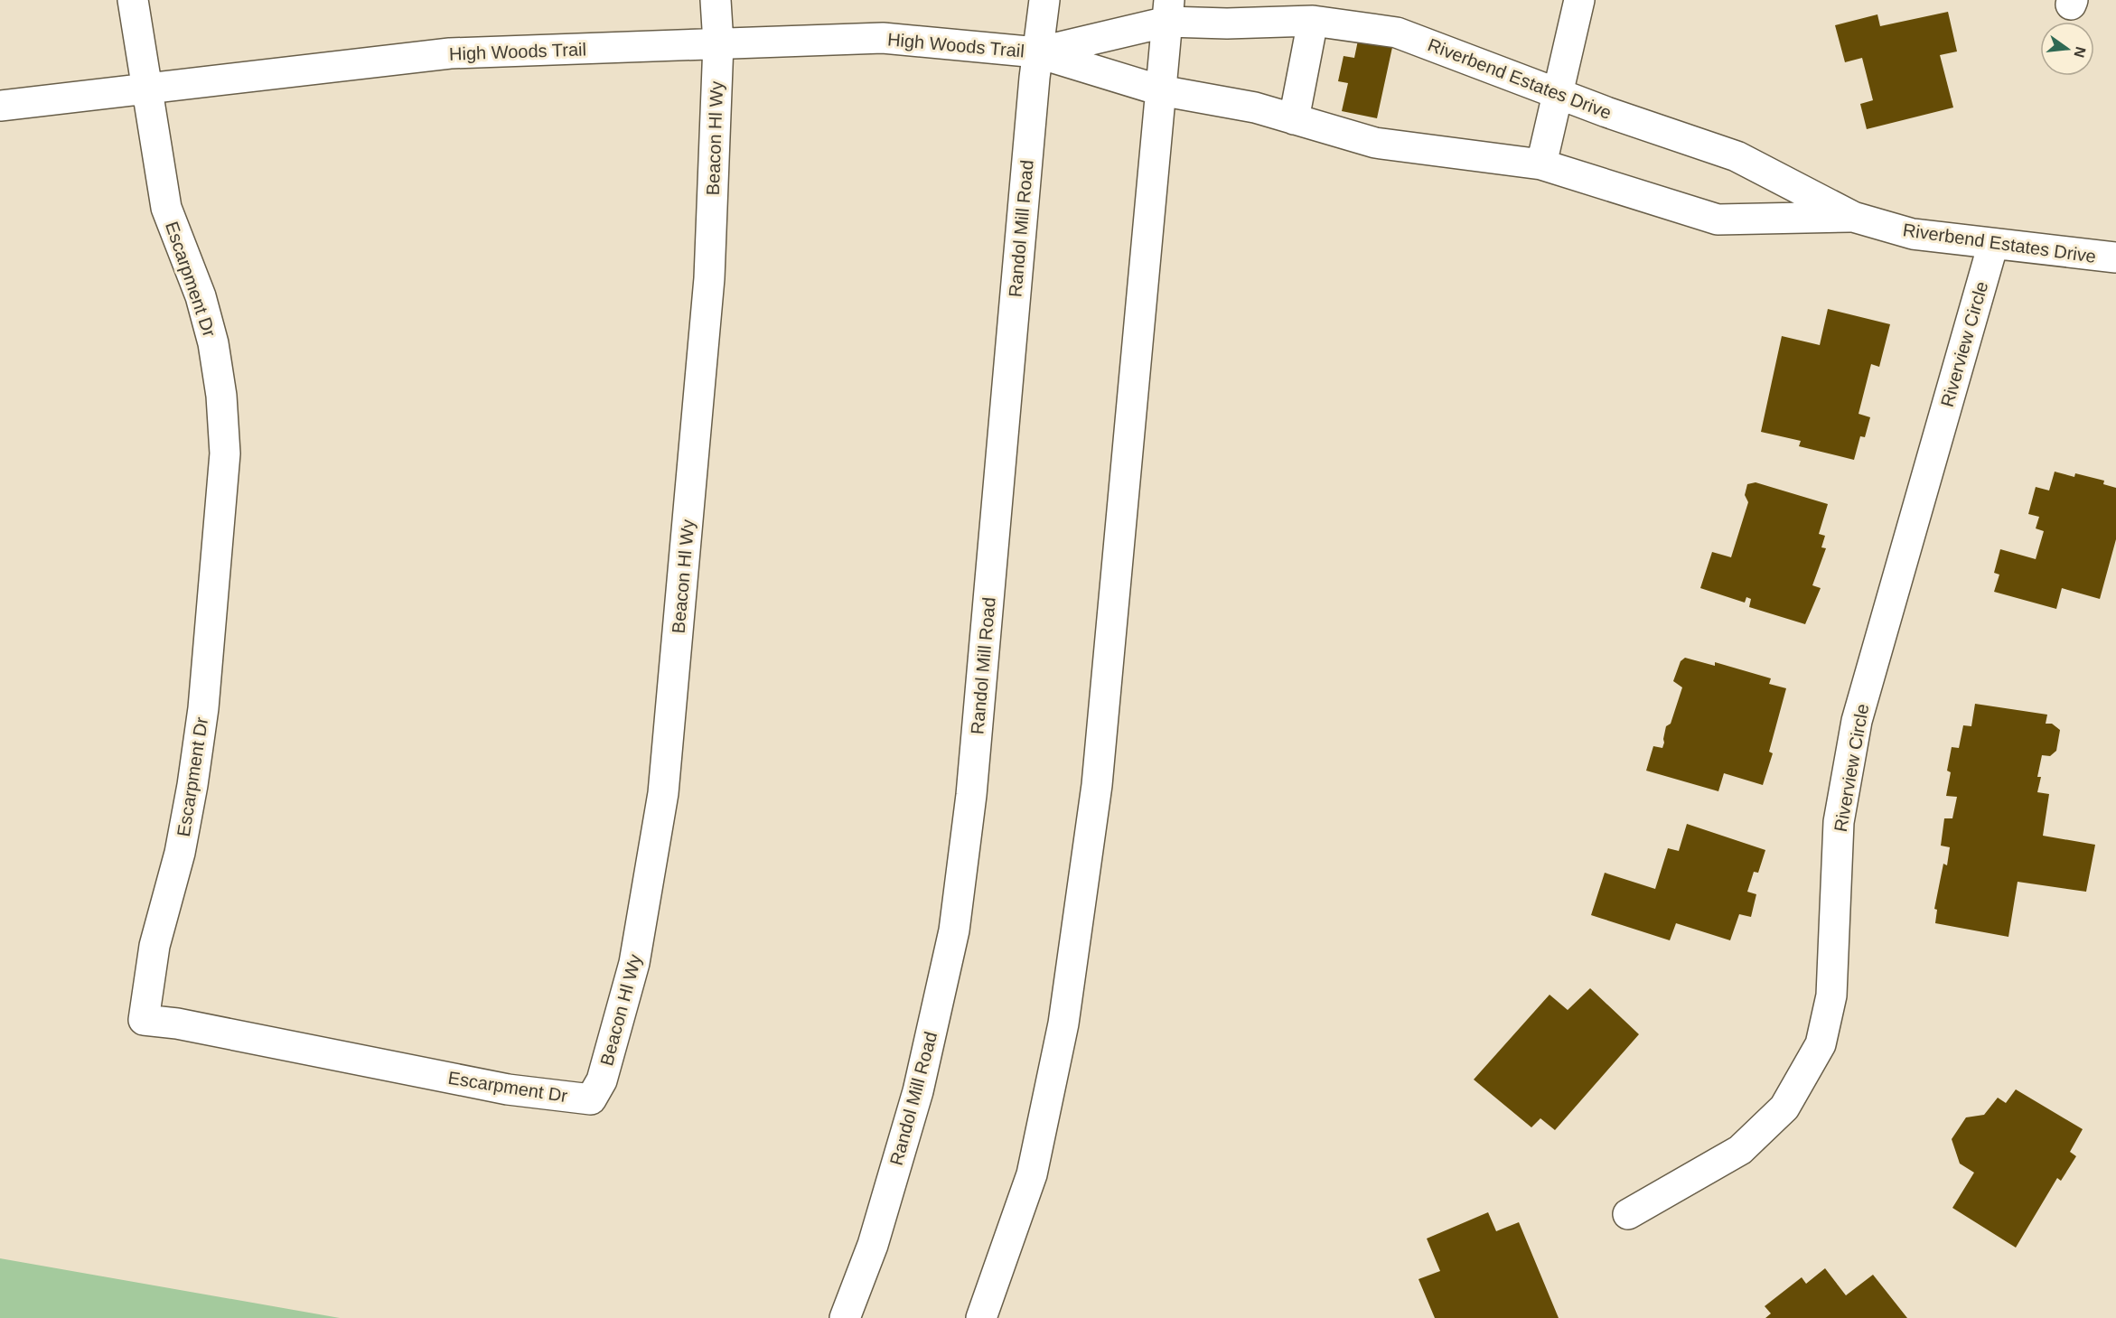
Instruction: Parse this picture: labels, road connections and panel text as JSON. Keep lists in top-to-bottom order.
{
  "streets": {
    "street": [
      "High Woods Trail",
      "Riverbend Estates Drive",
      "Beacon Hl Wy",
      "Randol Mill Road",
      "Escarpment Dr",
      "Riverview Circle"
    ]
  },
  "crossings": [
    ["High Woods Trail", "Riverbend Estates Drive"],
    ["High Woods Trail", "Beacon Hl Wy"],
    ["High Woods Trail", "Randol Mill Road"],
    ["High Woods Trail", "Escarpment Dr"],
    ["Riverbend Estates Drive", "Randol Mill Road"],
    ["Riverbend Estates Drive", "Riverview Circle"],
    ["Beacon Hl Wy", "Escarpment Dr"]
  ],
  "north": "right"
}
